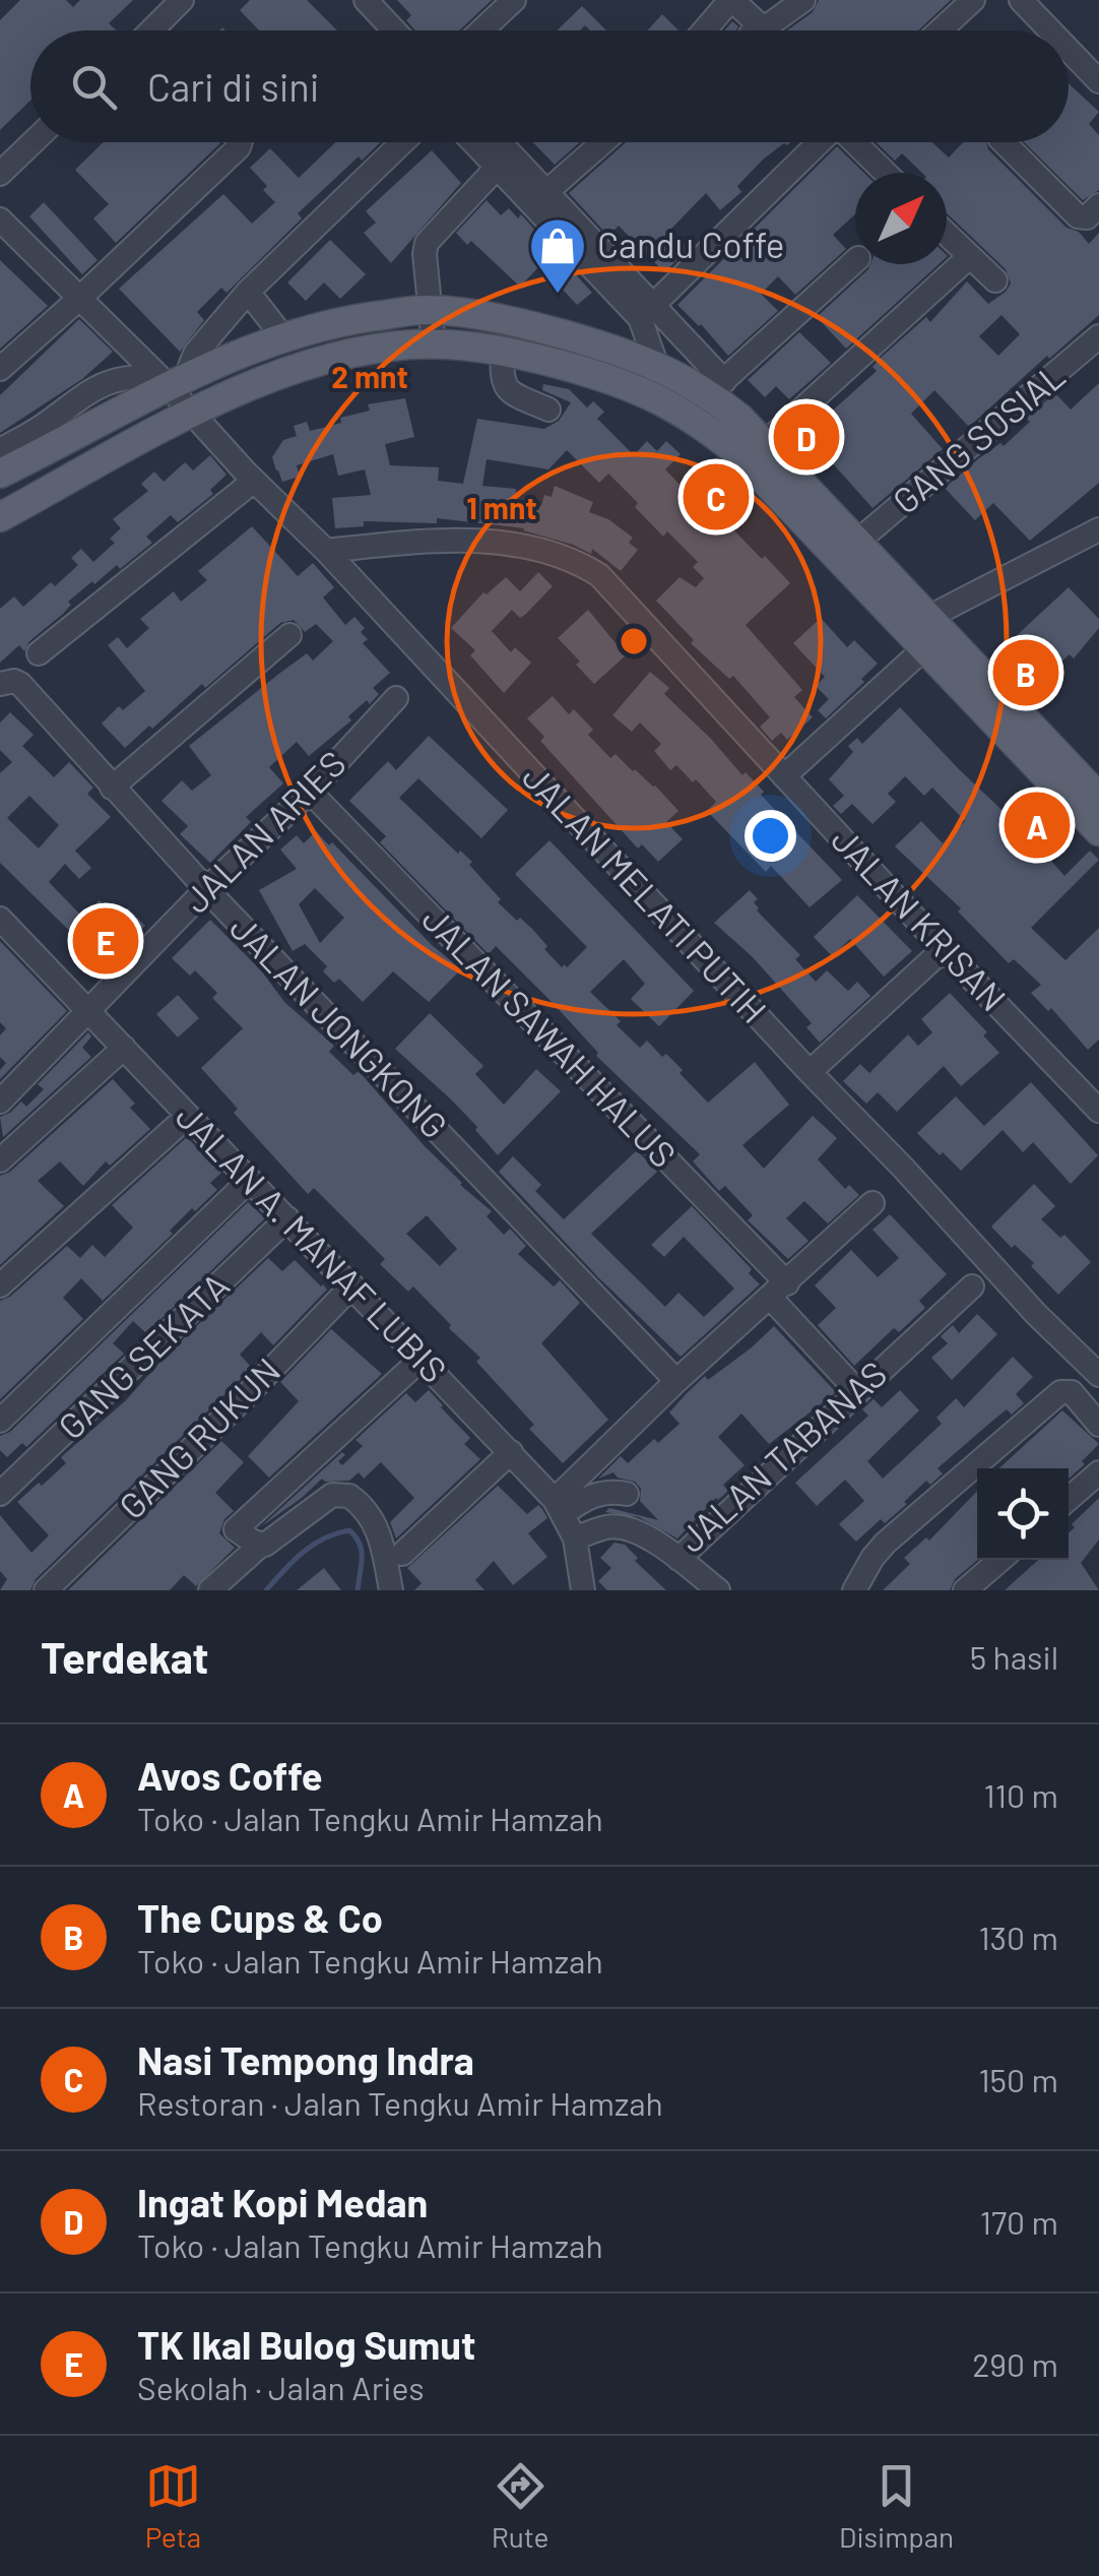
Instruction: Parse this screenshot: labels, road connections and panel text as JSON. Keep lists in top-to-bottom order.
{
  "streets": {
    "street": [
      "GANG SOSIAL",
      "JALAN ARIES",
      "JALAN MELATI PUTIH",
      "JALAN KRISAN",
      "JALAN JONGKONG",
      "JALAN SAWAH HALUS",
      "JALAN A. MANAF LUBIS",
      "GANG SEKATA",
      "GANG RUKUN",
      "JALAN TABANAS"
    ]
  },
  "crossings": [
    ["JALAN ARIES", "JALAN JONGKONG"],
    ["JALAN ARIES", "JALAN SAWAH HALUS"],
    ["JALAN ARIES", "JALAN A. MANAF LUBIS"],
    ["JALAN MELATI PUTIH", "JALAN KRISAN"],
    ["JALAN SAWAH HALUS", "JALAN TABANAS"],
    ["JALAN A. MANAF LUBIS", "GANG SEKATA"],
    ["JALAN A. MANAF LUBIS", "GANG RUKUN"],
    ["JALAN A. MANAF LUBIS", "JALAN TABANAS"]
  ],
  "places": {
    "shop": ["Candu Coffe"]
  },
  "north": "top right",
  "page": {
    "search": "Cari di sini",
    "pins": [
      "D",
      "C",
      "B",
      "A",
      "E"
    ],
    "heading": ["Terdekat", "5 hasil"],
    "list": [
      {
        "mark": "A",
        "name": "Avos Coffe",
        "note": "Toko · Jalan Tengku Amir Hamzah",
        "value": "110 m"
      },
      {
        "mark": "B",
        "name": "The Cups & Co",
        "note": "Toko · Jalan Tengku Amir Hamzah",
        "value": "130 m"
      },
      {
        "mark": "C",
        "name": "Nasi Tempong Indra",
        "note": "Restoran · Jalan Tengku Amir Hamzah",
        "value": "150 m"
      },
      {
        "mark": "D",
        "name": "Ingat Kopi Medan",
        "note": "Toko · Jalan Tengku Amir Hamzah",
        "value": "170 m"
      },
      {
        "mark": "E",
        "name": "TK Ikal Bulog Sumut",
        "note": "Sekolah · Jalan Aries",
        "value": "290 m"
      }
    ],
    "nav": ["Peta", "Rute", "Disimpan"]
  },
  "rings": ["2 mnt", "1 mnt"]
}
